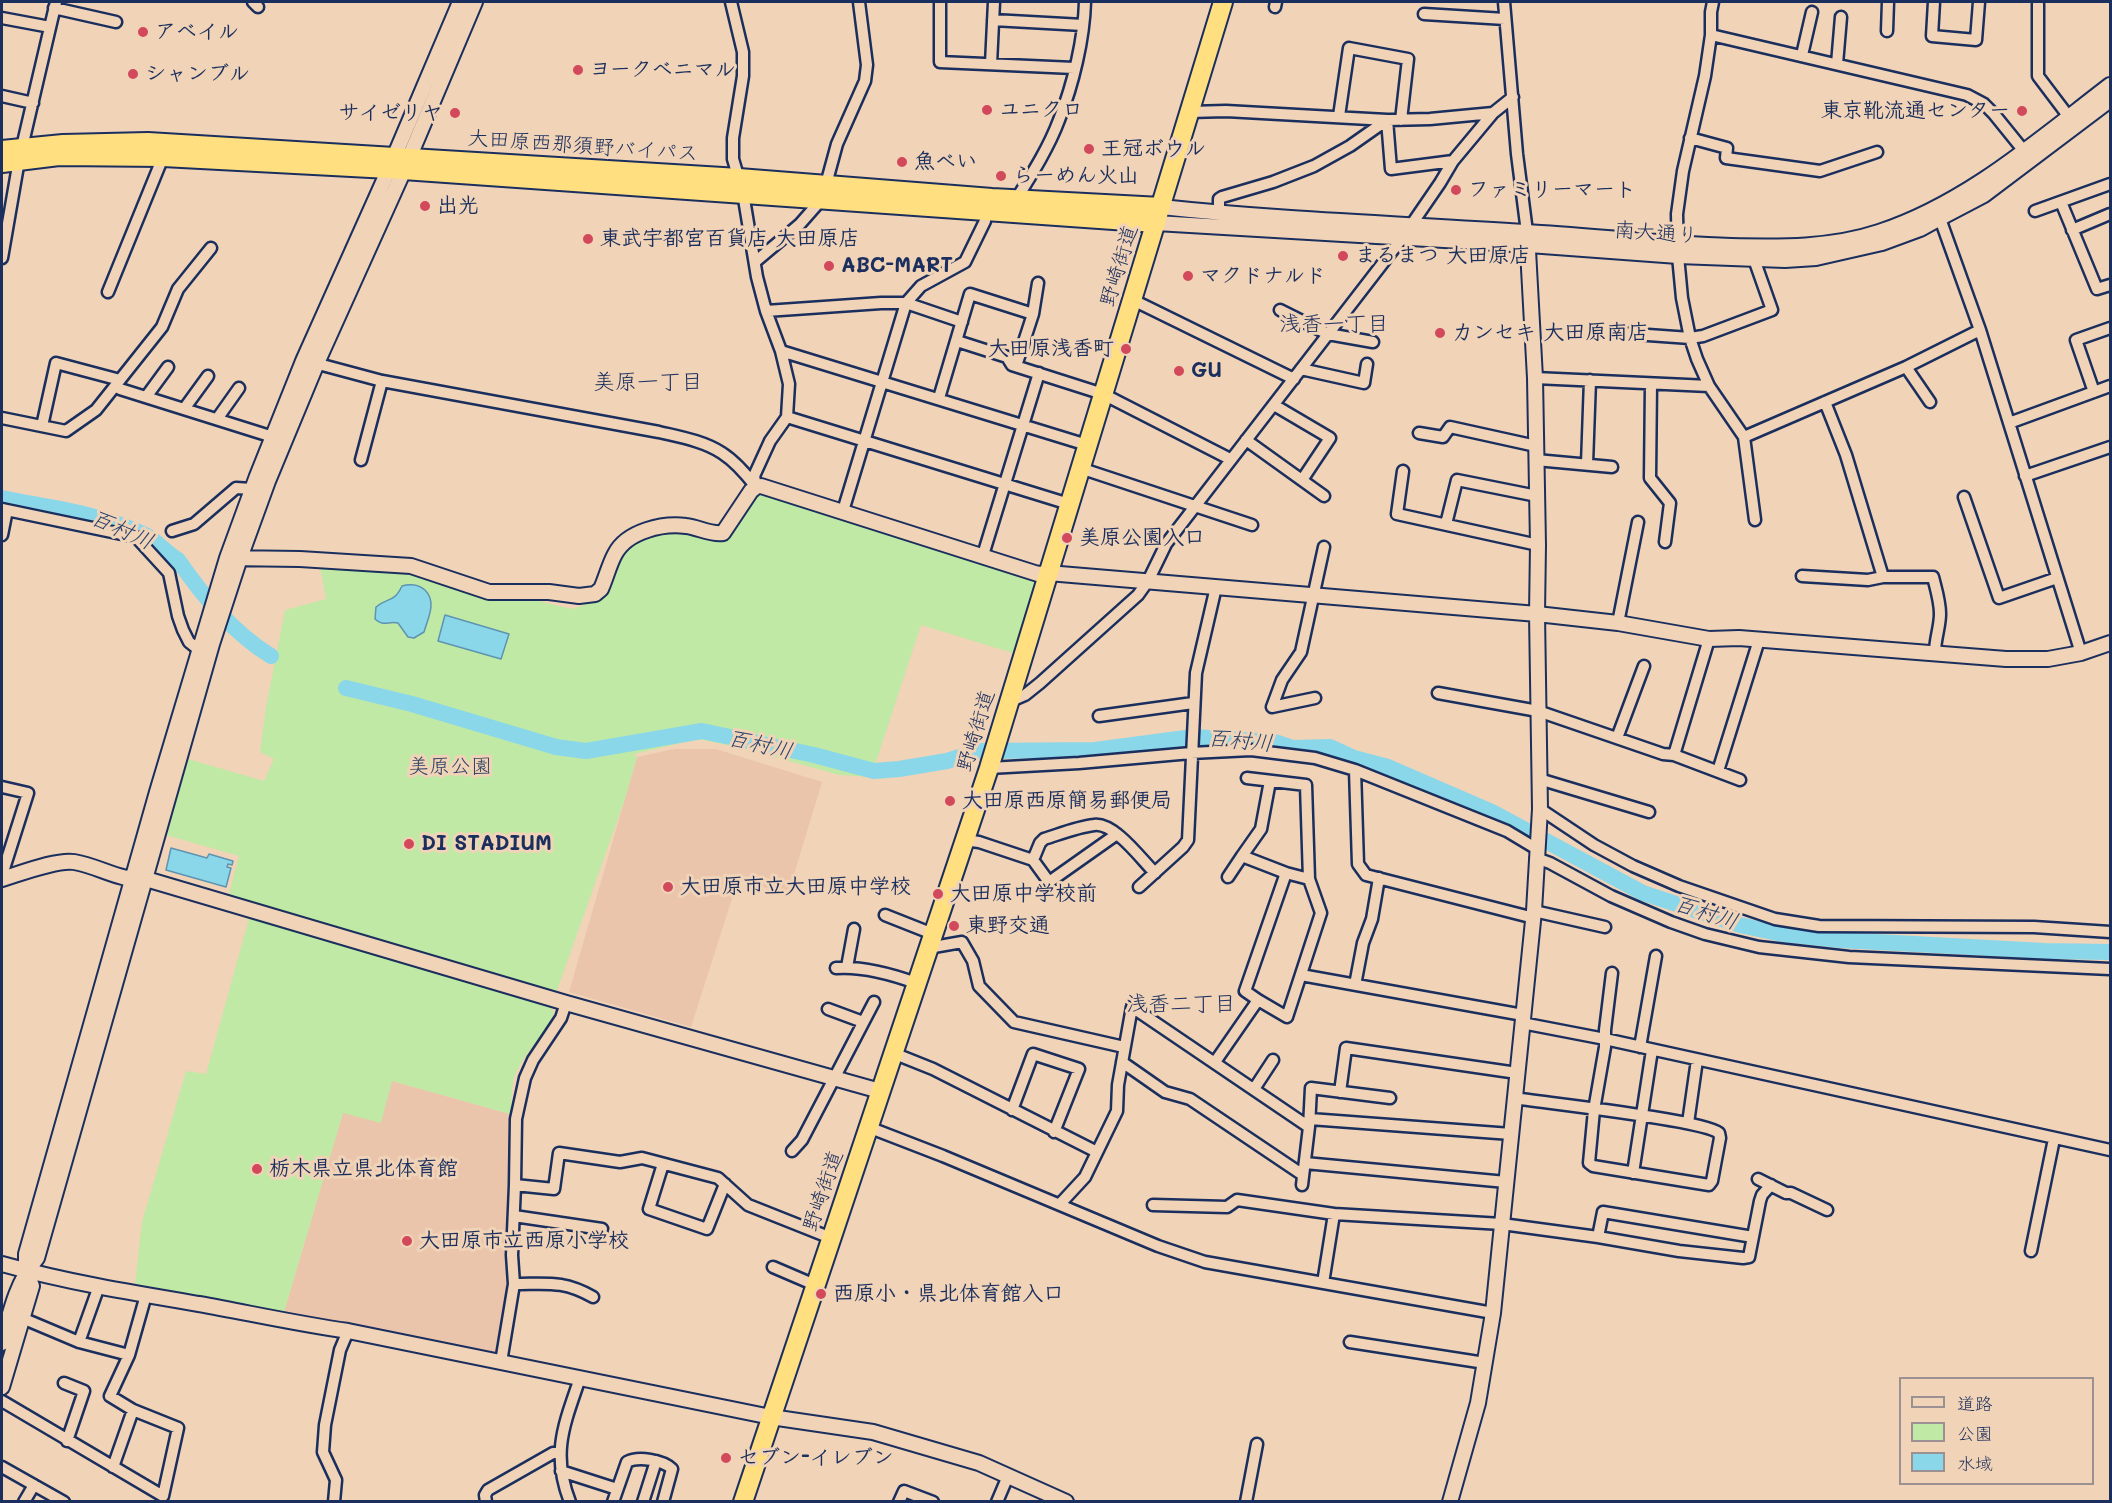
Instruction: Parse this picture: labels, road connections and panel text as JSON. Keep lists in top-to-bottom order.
{
  "streets": {
    "highway": ["大田原西那須野バイパス", "野崎街道"],
    "street": ["南大通り"]
  },
  "crossings": [
    ["大田原西那須野バイパス", "南大通り"],
    ["大田原西那須野バイパス", "野崎街道"],
    ["南大通り", "野崎街道"]
  ],
  "districts": ["浅香一丁目", "美原一丁目", "浅香二丁目"],
  "water": ["百村川"],
  "parks": ["美原公園"],
  "places": [
    "アベイル",
    "ヨークベニマル",
    "シャンブル",
    "ユニクロ",
    "東京靴流通センター",
    "サイゼリヤ",
    "王冠ボウル",
    "魚べい",
    "らーめん火山",
    "ファミリーマート",
    "出光",
    "東武宇都宮百貨店 大田原店",
    "まるまつ 大田原店",
    "ABC-MART",
    "マクドナルド",
    "カンセキ 大田原南店",
    "大田原浅香町",
    "GU",
    "美原公園入口",
    "大田原西原簡易郵便局",
    "DI STADIUM",
    "大田原市立大田原中学校",
    "大田原中学校前",
    "東野交通",
    "栃木県立県北体育館",
    "大田原市立西原小学校",
    "西原小・県北体育館入口",
    "セブン-イレブン"
  ],
  "legend": ["道路", "公園", "水域"]
}
